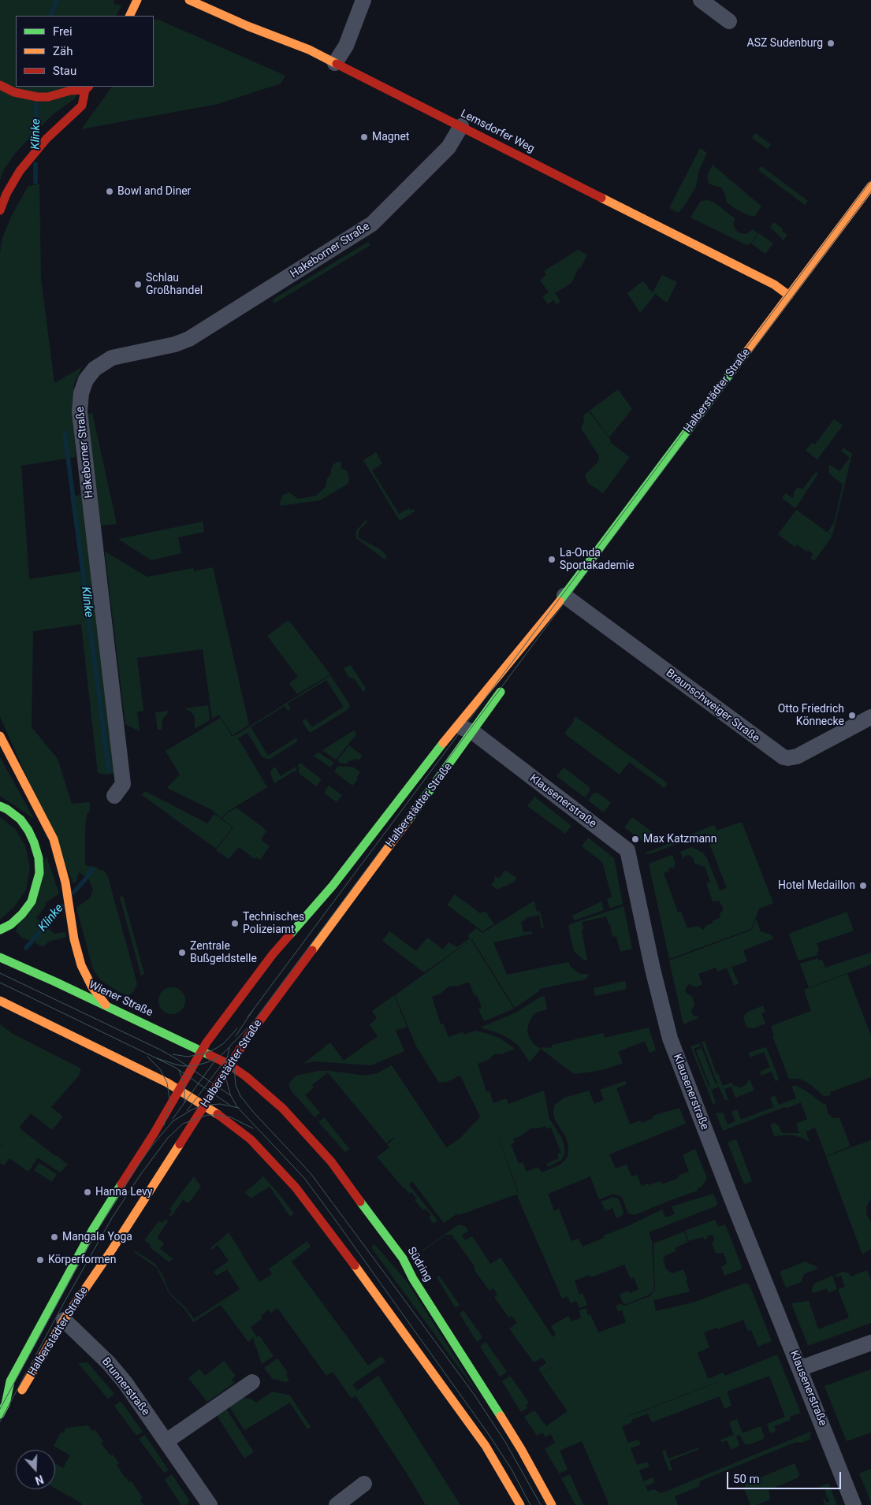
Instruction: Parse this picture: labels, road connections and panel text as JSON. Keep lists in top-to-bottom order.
{
  "streets": {
    "main road": [
      "Lemsdorfer Weg",
      "Halberstädter Straße",
      "Wiener Straße",
      "Südring"
    ],
    "street": [
      "Hakeborner Straße",
      "Braunschweiger Straße",
      "Klausenerstraße",
      "Brunnerstraße"
    ]
  },
  "crossings": [
    ["Lemsdorfer Weg", "Hakeborner Straße"],
    ["Lemsdorfer Weg", "Halberstädter Straße"],
    ["Halberstädter Straße", "Braunschweiger Straße"],
    ["Halberstädter Straße", "Klausenerstraße"],
    ["Halberstädter Straße", "Wiener Straße"],
    ["Halberstädter Straße", "Südring"],
    ["Halberstädter Straße", "Brunnerstraße"],
    ["Wiener Straße", "Südring"]
  ],
  "water": ["Klinke"],
  "places": [
    "ASZ Sudenburg",
    "Magnet",
    "Bowl and Diner",
    "Schlau Großhandel",
    "La-Onda Sportakademie",
    "Otto Friedrich Könnecke",
    "Max Katzmann",
    "Hotel Medaillon",
    "Technisches Polizeiamt",
    "Zentrale Bußgeldstelle",
    "Hanna Levy",
    "Mangala Yoga",
    "Körperformen"
  ],
  "legend": ["Frei", "Zäh", "Stau"],
  "scale_bar": "50 m",
  "north": "bottom"
}
